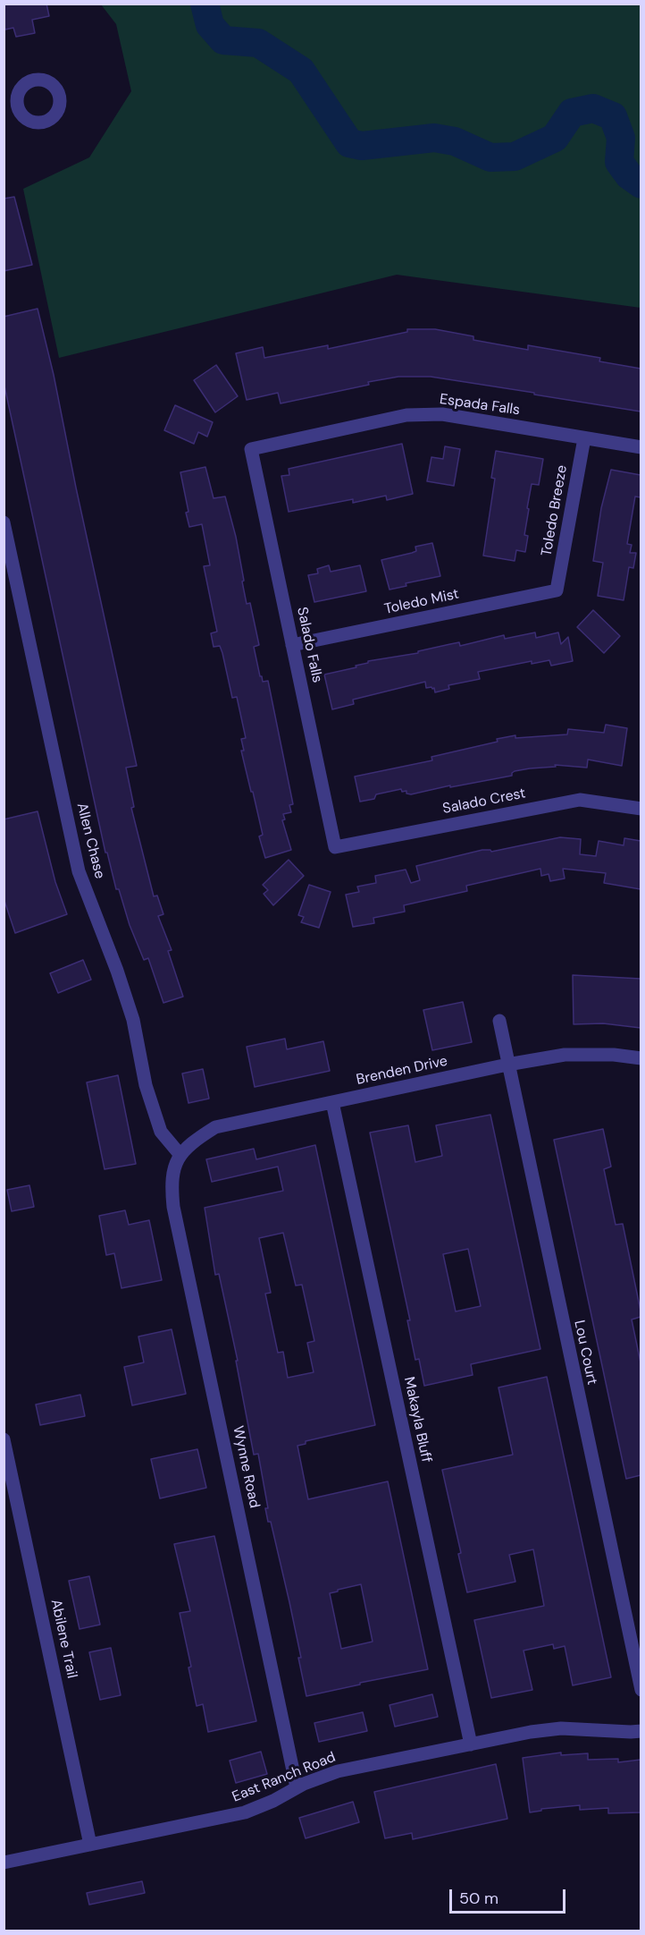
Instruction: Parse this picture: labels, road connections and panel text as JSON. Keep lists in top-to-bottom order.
{
  "streets": {
    "street": [
      "Espada Falls",
      "Toledo Breeze",
      "Toledo Mist",
      "Salado Falls",
      "Salado Crest",
      "Allen Chase",
      "Brenden Drive",
      "Lou Court",
      "Makayla Bluff",
      "Wynne Road",
      "Abilene Trail",
      "East Ranch Road"
    ]
  },
  "crossings": [
    ["Espada Falls", "Toledo Breeze"],
    ["Espada Falls", "Salado Falls"],
    ["Toledo Breeze", "Toledo Mist"],
    ["Toledo Mist", "Salado Falls"],
    ["Salado Falls", "Salado Crest"],
    ["Allen Chase", "Brenden Drive"],
    ["Allen Chase", "Wynne Road"],
    ["Brenden Drive", "Lou Court"],
    ["Brenden Drive", "Makayla Bluff"],
    ["Brenden Drive", "Wynne Road"],
    ["Makayla Bluff", "East Ranch Road"],
    ["Wynne Road", "East Ranch Road"],
    ["Abilene Trail", "East Ranch Road"]
  ],
  "scale_bar": "50 m"
}
